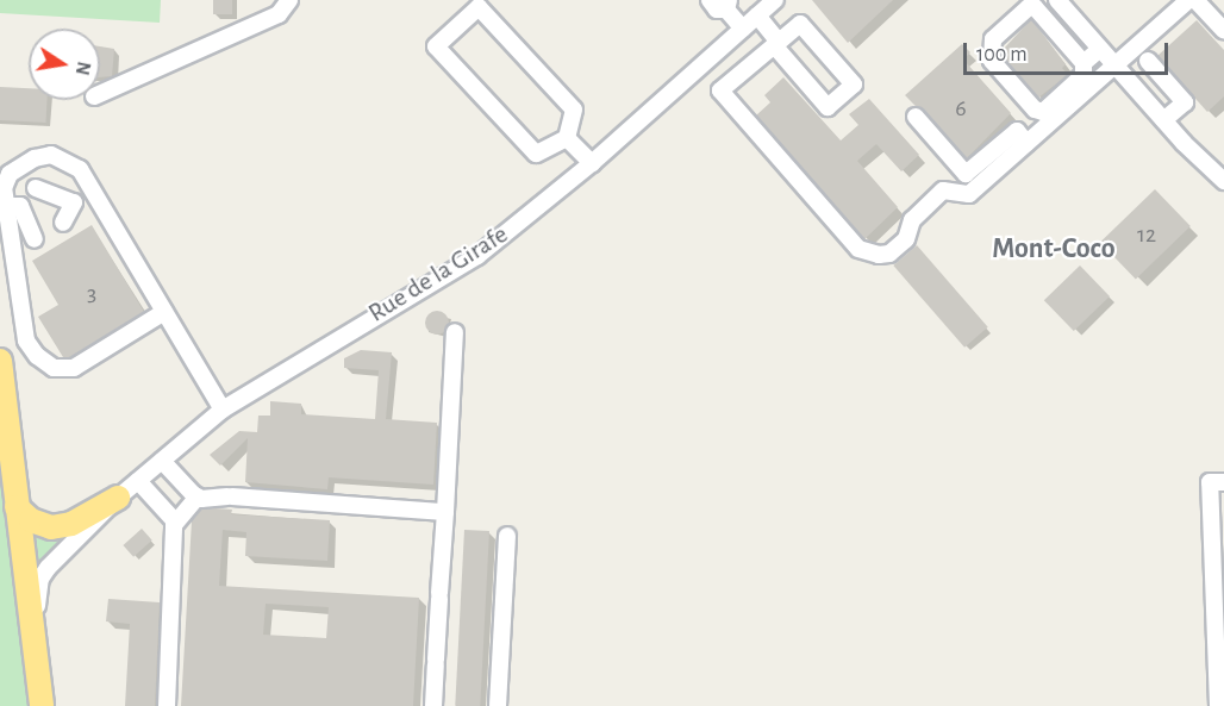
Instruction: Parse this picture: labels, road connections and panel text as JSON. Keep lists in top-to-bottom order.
{
  "streets": {
    "street": ["Rue de la Girafe"]
  },
  "districts": ["Mont-Coco"],
  "house_numbers": ["6", "12", "3"],
  "scale_bar": "100 m",
  "north": "right"
}
